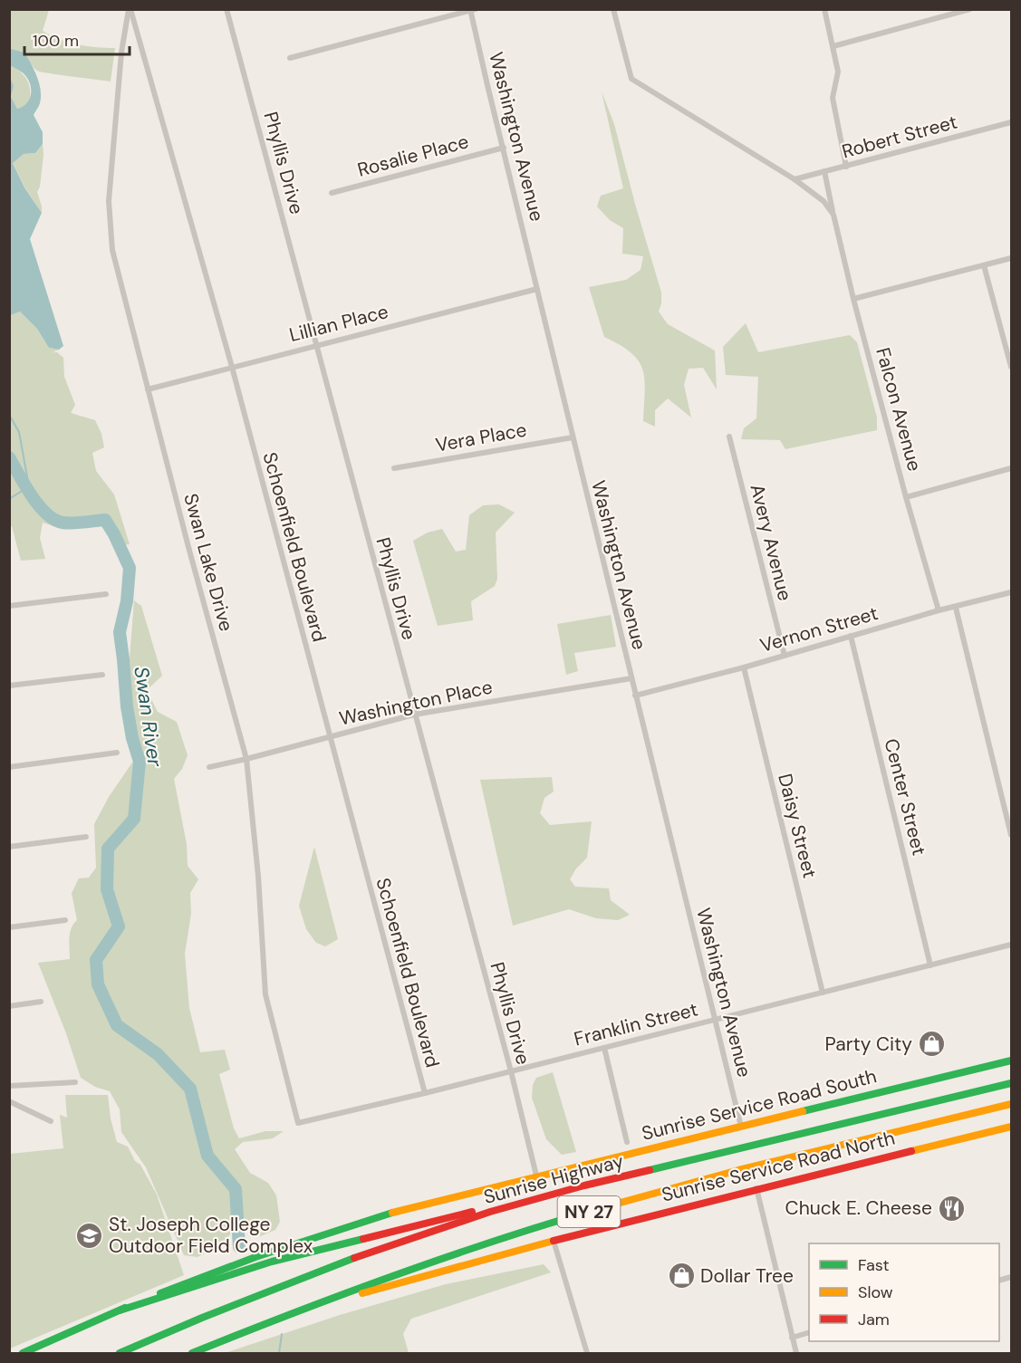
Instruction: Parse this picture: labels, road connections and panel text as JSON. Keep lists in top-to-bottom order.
{
  "streets": {
    "main road": [
      "Sunrise Service Road South",
      "Sunrise Service Road North",
      "Sunrise Highway",
      "NY 27"
    ],
    "street": [
      "Washington Avenue",
      "Robert Street",
      "Rosalie Place",
      "Phyllis Drive",
      "Lillian Place",
      "Falcon Avenue",
      "Vera Place",
      "Avery Avenue",
      "Schoenfield Boulevard",
      "Swan Lake Drive",
      "Vernon Street",
      "Washington Place",
      "Center Street",
      "Daisy Street",
      "Franklin Street"
    ]
  },
  "crossings": [
    ["Washington Avenue", "Rosalie Place"],
    ["Washington Avenue", "Lillian Place"],
    ["Washington Avenue", "Vera Place"],
    ["Washington Avenue", "Vernon Street"],
    ["Washington Avenue", "Washington Place"],
    ["Washington Avenue", "Franklin Street"],
    ["Washington Avenue", "Sunrise Service Road South"],
    ["Robert Street", "Falcon Avenue"],
    ["Phyllis Drive", "Lillian Place"],
    ["Phyllis Drive", "Washington Place"],
    ["Phyllis Drive", "Franklin Street"],
    ["Phyllis Drive", "Sunrise Service Road South"],
    ["Lillian Place", "Schoenfield Boulevard"],
    ["Lillian Place", "Swan Lake Drive"],
    ["Falcon Avenue", "Vernon Street"],
    ["Avery Avenue", "Vernon Street"],
    ["Schoenfield Boulevard", "Swan Lake Drive"],
    ["Schoenfield Boulevard", "Washington Place"],
    ["Schoenfield Boulevard", "Franklin Street"],
    ["Swan Lake Drive", "Washington Place"],
    ["Swan Lake Drive", "Franklin Street"],
    ["Vernon Street", "Center Street"],
    ["Vernon Street", "Daisy Street"],
    ["Center Street", "Franklin Street"],
    ["Daisy Street", "Franklin Street"],
    ["Sunrise Service Road North", "Sunrise Highway"]
  ],
  "water": ["Swan River"],
  "places": {
    "shop": ["Party City", "Dollar Tree"],
    "restaurant": ["Chuck E. Cheese"],
    "school or university": ["St. Joseph College Outdoor Field Complex"]
  },
  "legend": ["Fast", "Slow", "Jam"],
  "scale_bar": "100 m"
}
